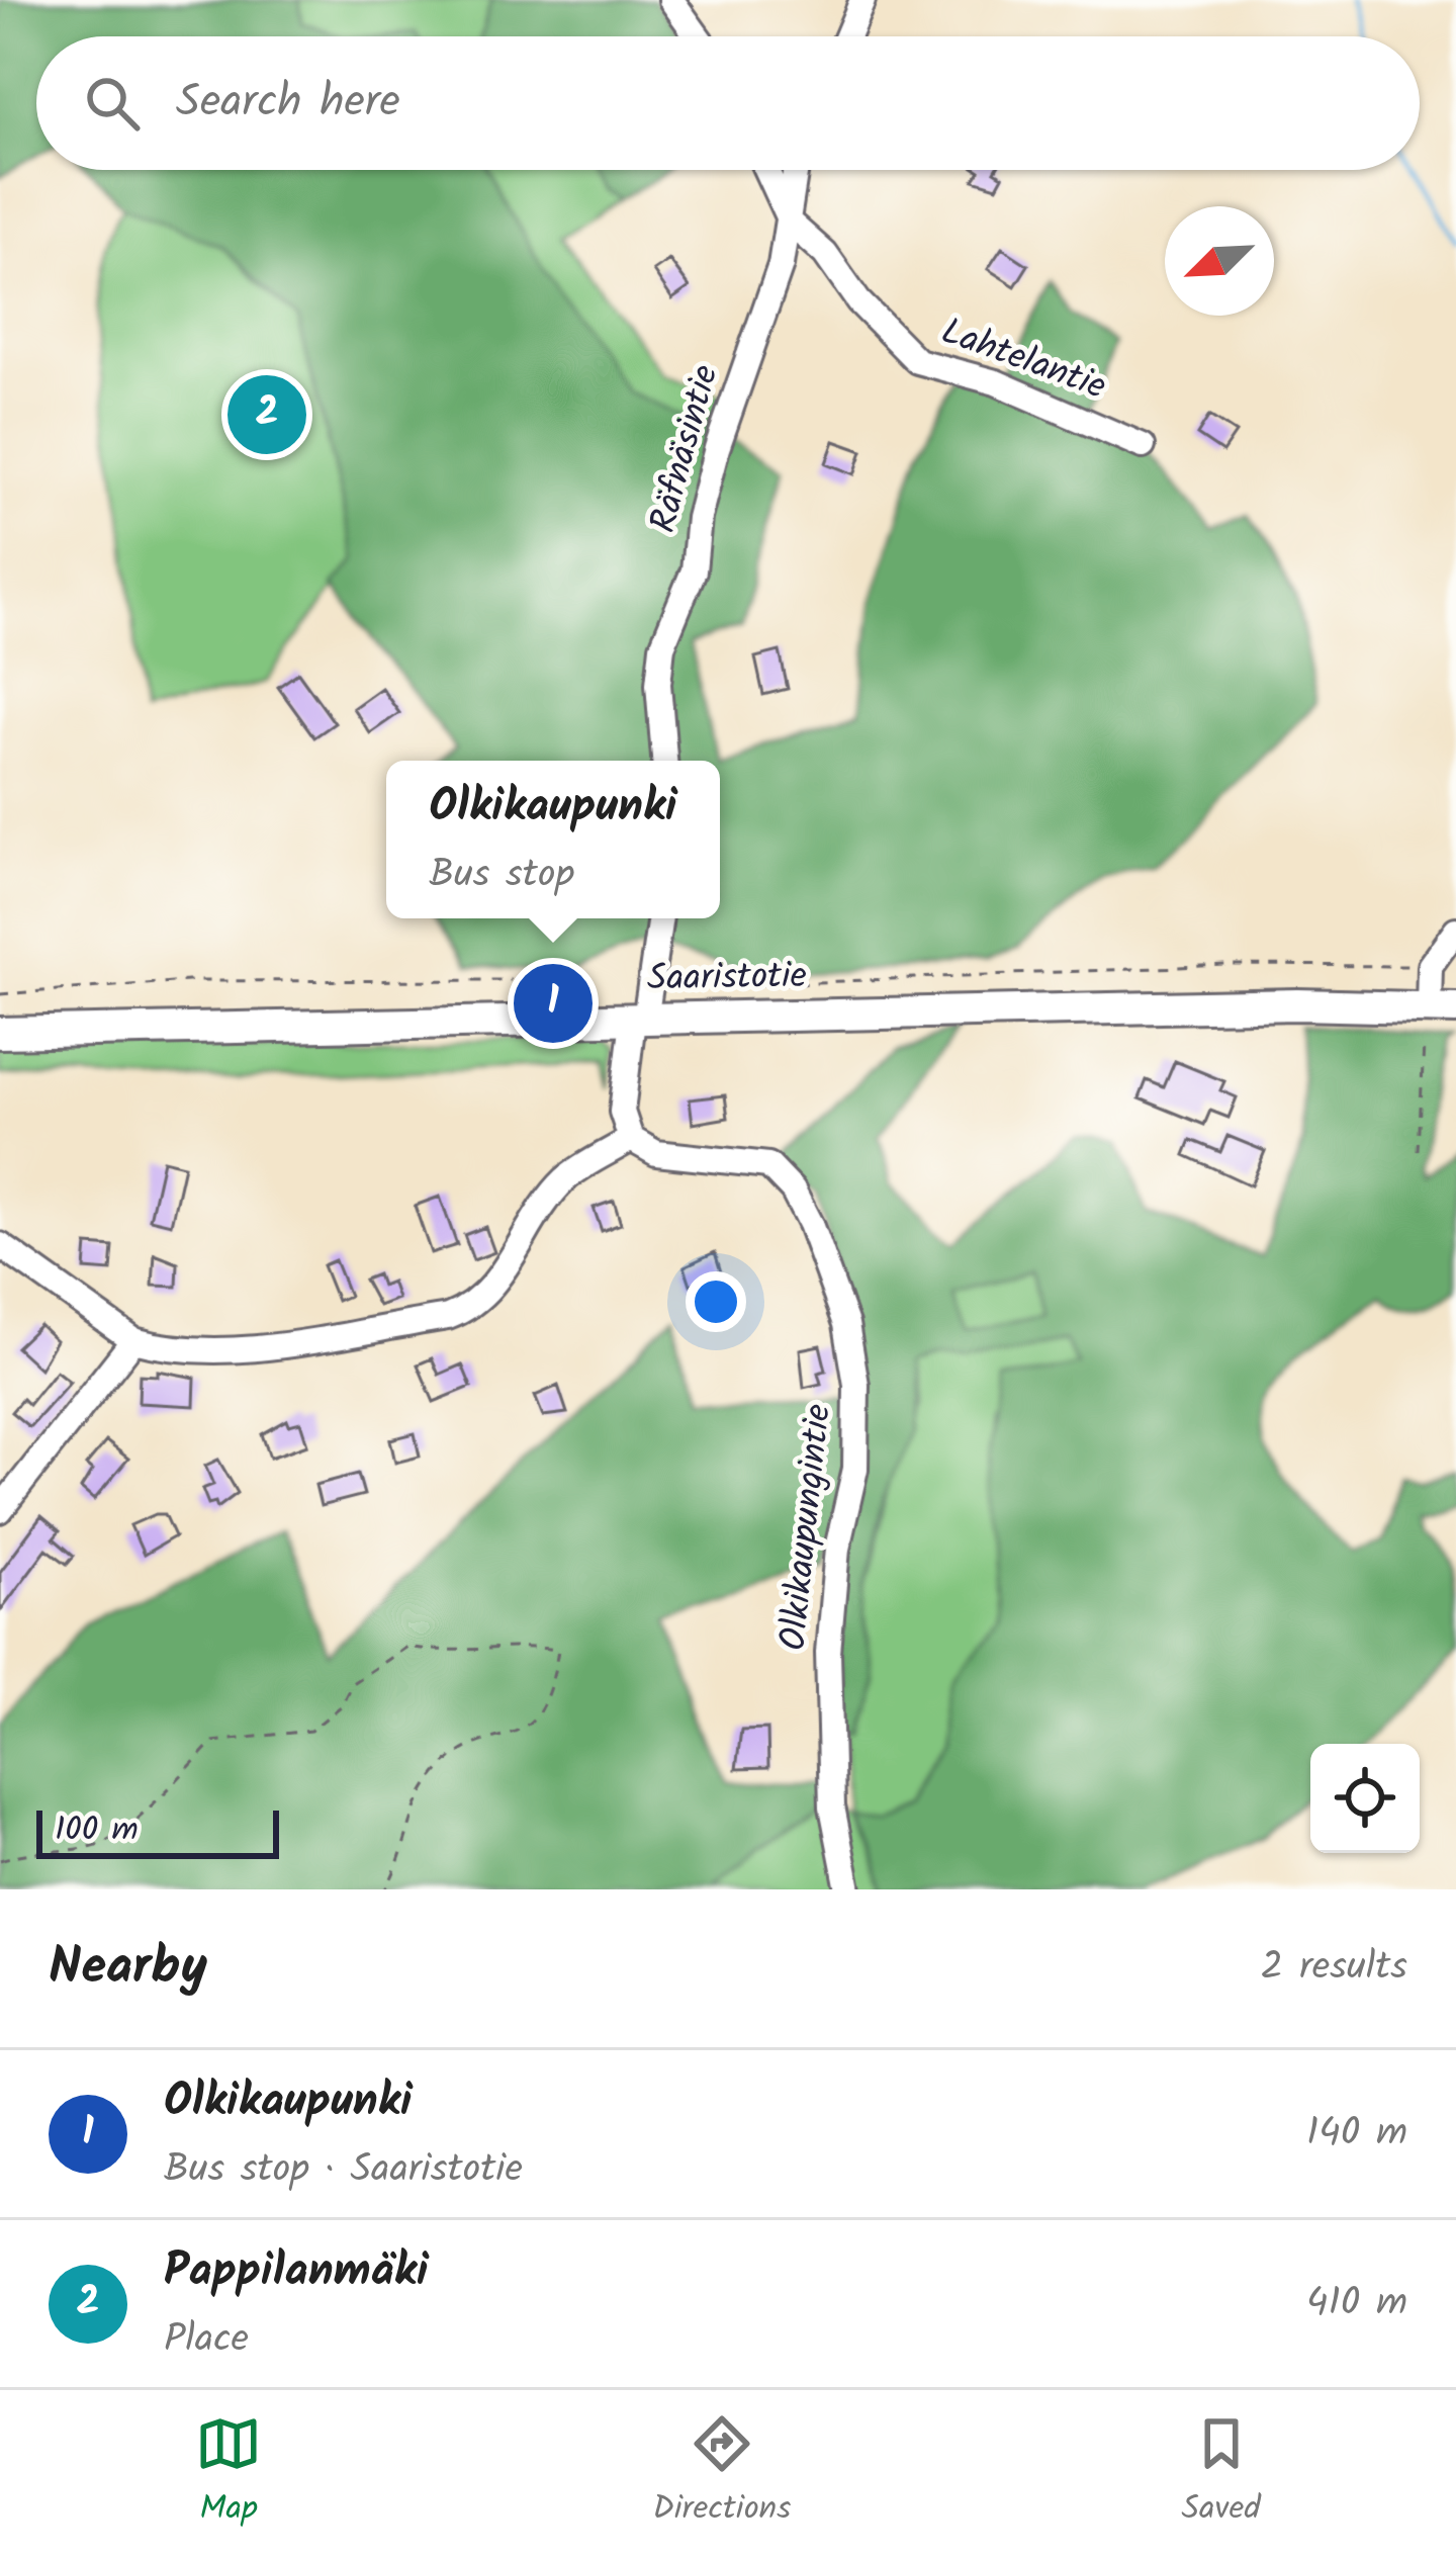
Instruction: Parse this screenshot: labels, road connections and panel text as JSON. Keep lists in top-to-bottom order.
{
  "streets": {
    "main road": ["Saaristotie"],
    "street": ["Lahtelantie", "Räfnäsintie", "Olkikaupungintie"]
  },
  "crossings": [
    ["Lahtelantie", "Räfnäsintie"]
  ],
  "scale_bar": "100 m",
  "north": "bottom left",
  "page": {
    "search": "Search here",
    "pins": ["2", "1"],
    "popup": ["Olkikaupunki", "Bus stop"],
    "scale": "100 m",
    "heading": ["Nearby", "2 results"],
    "list": [
      {
        "mark": "1",
        "name": "Olkikaupunki",
        "note": "Bus stop · Saaristotie",
        "value": "140 m"
      },
      {
        "mark": "2",
        "name": "Pappilanmäki",
        "note": "Place",
        "value": "410 m"
      }
    ],
    "nav": ["Map", "Directions", "Saved"]
  }
}
